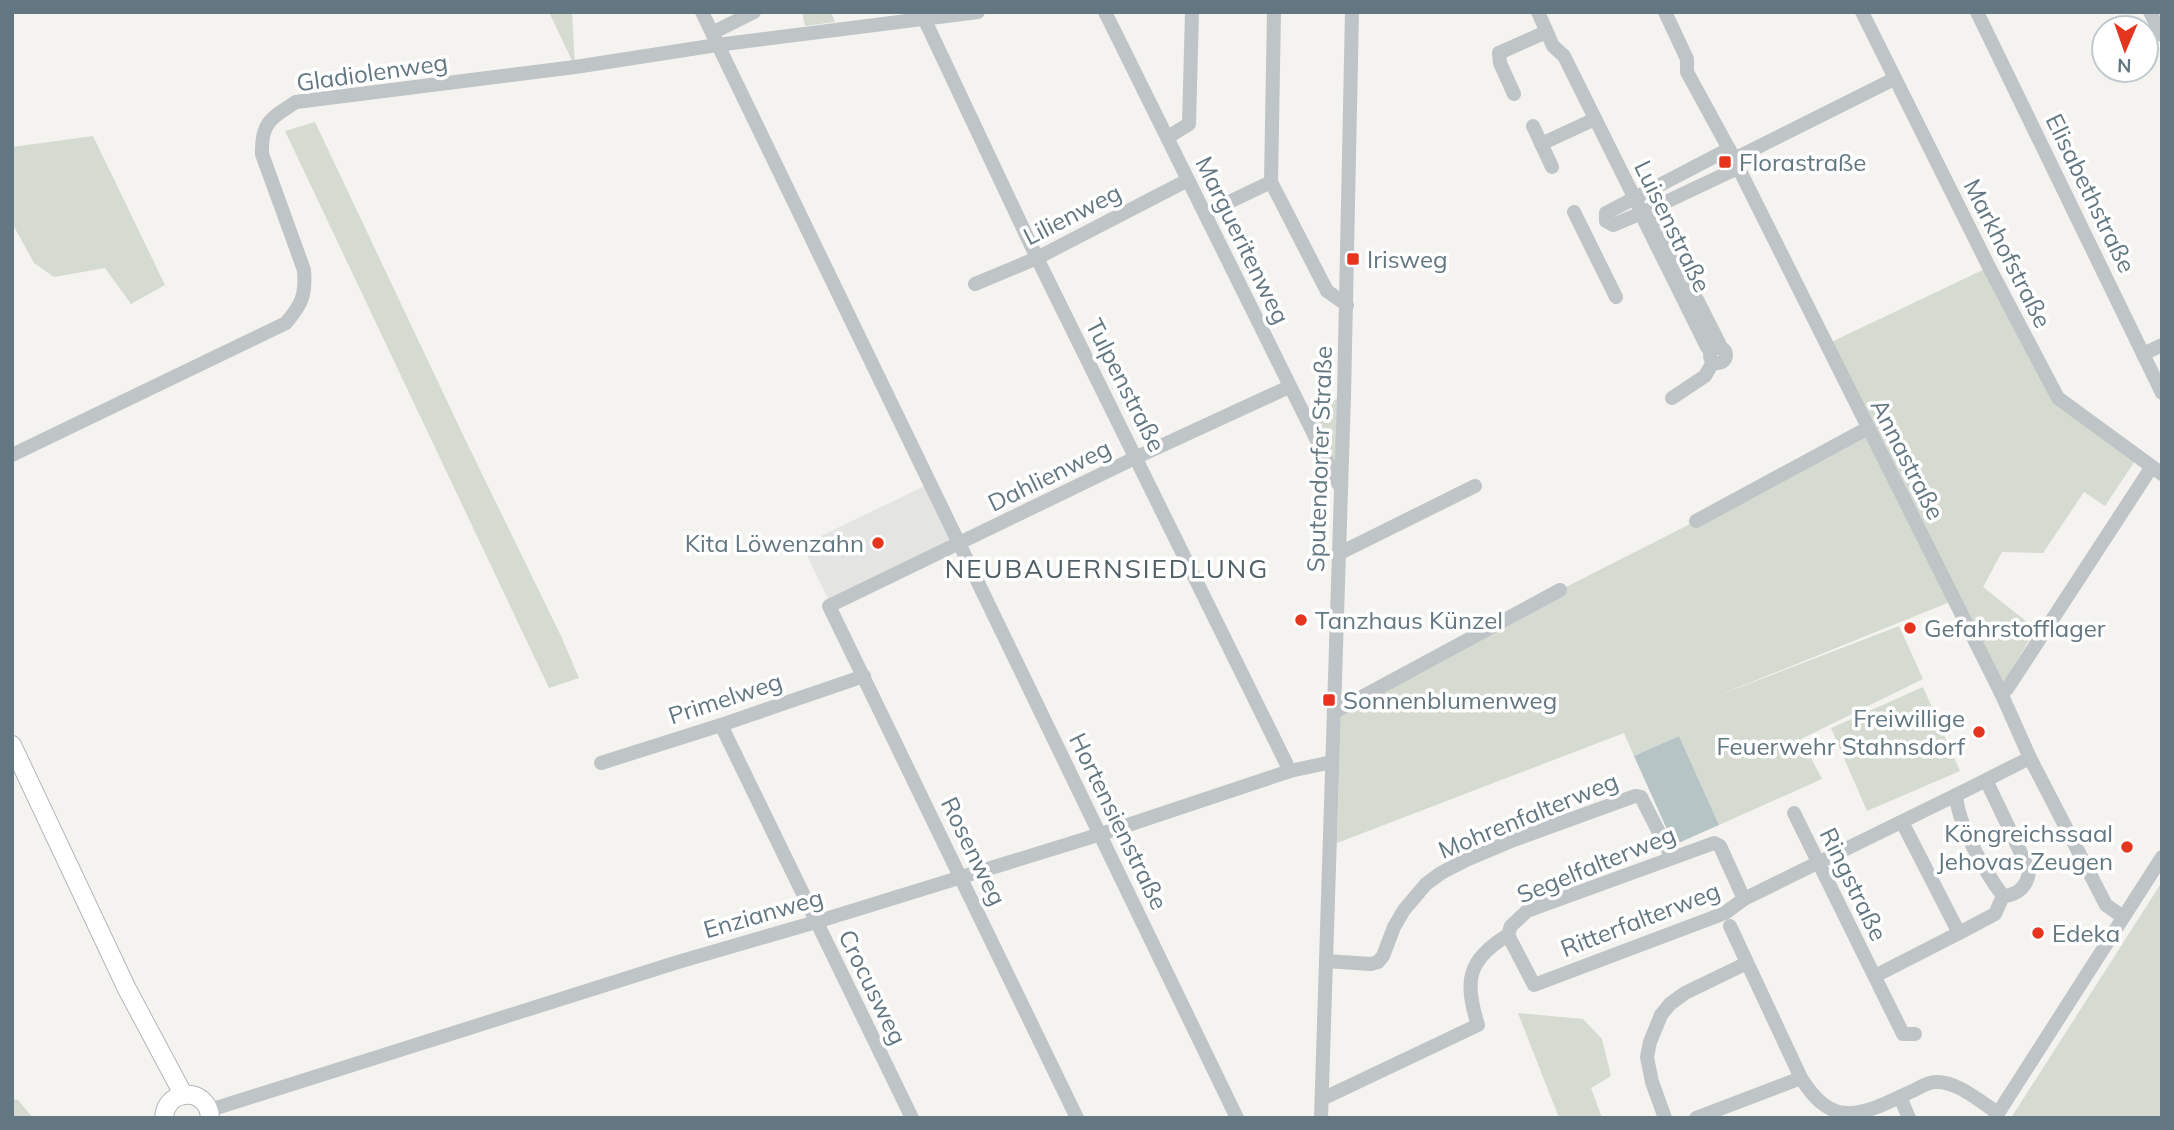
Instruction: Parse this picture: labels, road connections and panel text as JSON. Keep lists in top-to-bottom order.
{
  "streets": {
    "street": [
      "Gladiolenweg",
      "Elisabethstraße",
      "Lilienweg",
      "Luisenstraße",
      "Margueritenweg",
      "Markhofstraße",
      "Tulpenstraße",
      "Sputendorfer Straße",
      "Annastraße",
      "Dahlienweg",
      "Primelweg",
      "Mohrenfalterweg",
      "Hortensienstraße",
      "Rosenweg",
      "Segelfalterweg",
      "Ringstraße",
      "Enzianweg",
      "Ritterfalterweg",
      "Crocusweg"
    ]
  },
  "crossings": [
    ["Gladiolenweg", "Tulpenstraße"],
    ["Gladiolenweg", "Hortensienstraße"],
    ["Lilienweg", "Margueritenweg"],
    ["Lilienweg", "Tulpenstraße"],
    ["Margueritenweg", "Sputendorfer Straße"],
    ["Margueritenweg", "Dahlienweg"],
    ["Tulpenstraße", "Dahlienweg"],
    ["Tulpenstraße", "Enzianweg"],
    ["Sputendorfer Straße", "Mohrenfalterweg"],
    ["Sputendorfer Straße", "Segelfalterweg"],
    ["Sputendorfer Straße", "Enzianweg"],
    ["Annastraße", "Ritterfalterweg"],
    ["Dahlienweg", "Hortensienstraße"],
    ["Dahlienweg", "Rosenweg"],
    ["Primelweg", "Rosenweg"],
    ["Primelweg", "Crocusweg"],
    ["Mohrenfalterweg", "Segelfalterweg"],
    ["Hortensienstraße", "Enzianweg"],
    ["Rosenweg", "Enzianweg"],
    ["Segelfalterweg", "Ritterfalterweg"],
    ["Ringstraße", "Ritterfalterweg"],
    ["Enzianweg", "Crocusweg"]
  ],
  "districts": ["NEUBAUERNSIEDLUNG"],
  "places": {
    "transit": ["Florastraße", "Irisweg", "Sonnenblumenweg"],
    "other": [
      "Kita Löwenzahn",
      "Tanzhaus Künzel",
      "Gefahrstofflager",
      "Freiwillige Feuerwehr Stahnsdorf",
      "Köngreichssaal Jehovas Zeugen",
      "Edeka"
    ]
  },
  "north": "bottom"
}
